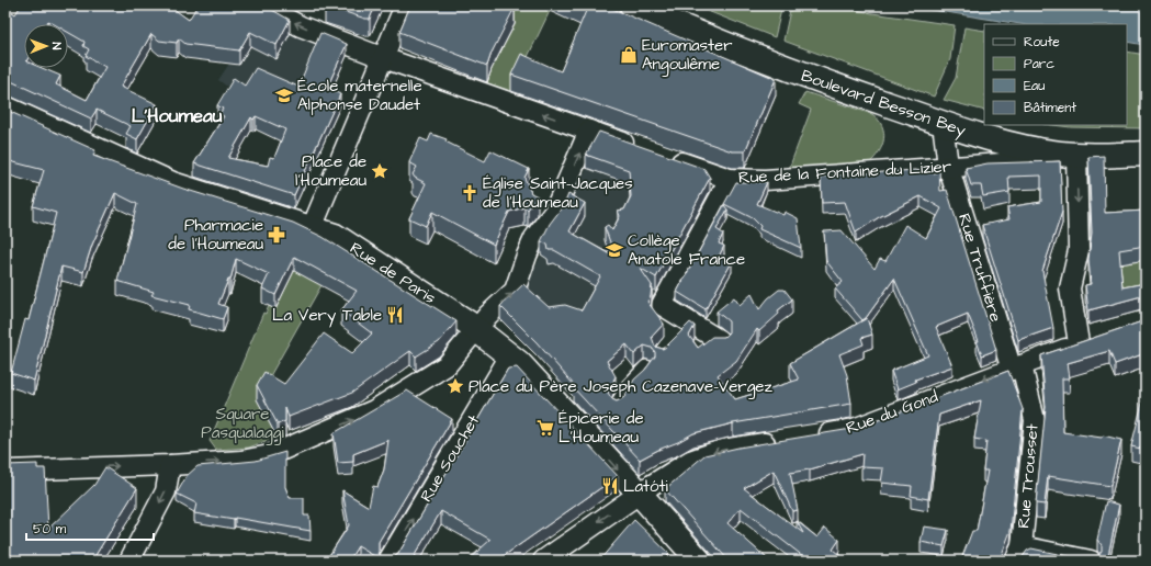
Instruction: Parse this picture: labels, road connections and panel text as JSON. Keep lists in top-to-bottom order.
{
  "streets": {
    "street": [
      "Boulevard Besson Bey",
      "Rue de la Fontaine du Lizier",
      "Rue Truffière",
      "Rue de Paris",
      "Rue du Gond",
      "Rue Souchet",
      "Rue Trousset"
    ]
  },
  "crossings": [
    ["Boulevard Besson Bey", "Rue de la Fontaine du Lizier"],
    ["Boulevard Besson Bey", "Rue Truffière"],
    ["Rue de la Fontaine du Lizier", "Rue Truffière"],
    ["Rue Truffière", "Rue du Gond"],
    ["Rue Truffière", "Rue Trousset"],
    ["Rue de Paris", "Rue Souchet"],
    ["Rue du Gond", "Rue Trousset"]
  ],
  "one_way": ["Rue du Gond"],
  "districts": ["L'Houmeau"],
  "parks": ["Square Pasqualaggi"],
  "places": {
    "shop": ["Euromaster Angoulême"],
    "school or university": ["École maternelle Alphonse Daudet", "Collège Anatole France"],
    "place": ["Place de l'Houmeau", "Place du Père Joseph Cazenave-Vergez"],
    "church": ["Église Saint-Jacques de l'Houmeau"],
    "pharmacy": ["Pharmacie de l'Houmeau"],
    "restaurant": ["La Very Table", "Latóti"],
    "supermarket": ["Épicerie de L’Houmeau"]
  },
  "legend": [
    "Route",
    "Parc",
    "Eau",
    "Bâtiment"
  ],
  "scale_bar": "50 m",
  "north": "right"
}
